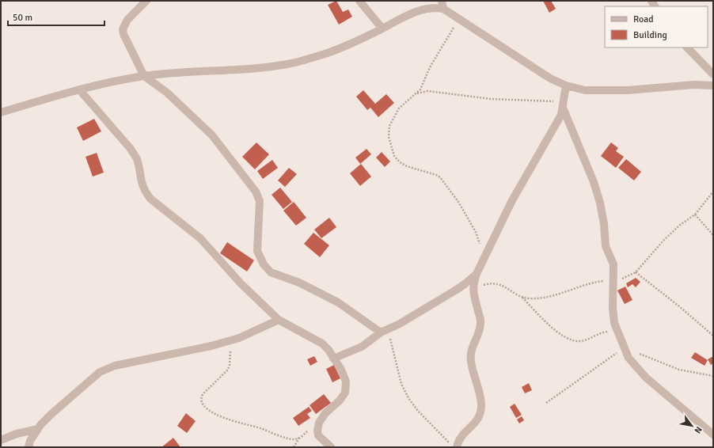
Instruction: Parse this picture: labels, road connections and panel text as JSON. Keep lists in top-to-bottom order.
{
  "legend": ["Road", "Building"],
  "scale_bar": "50 m",
  "north": "bottom right"
}
